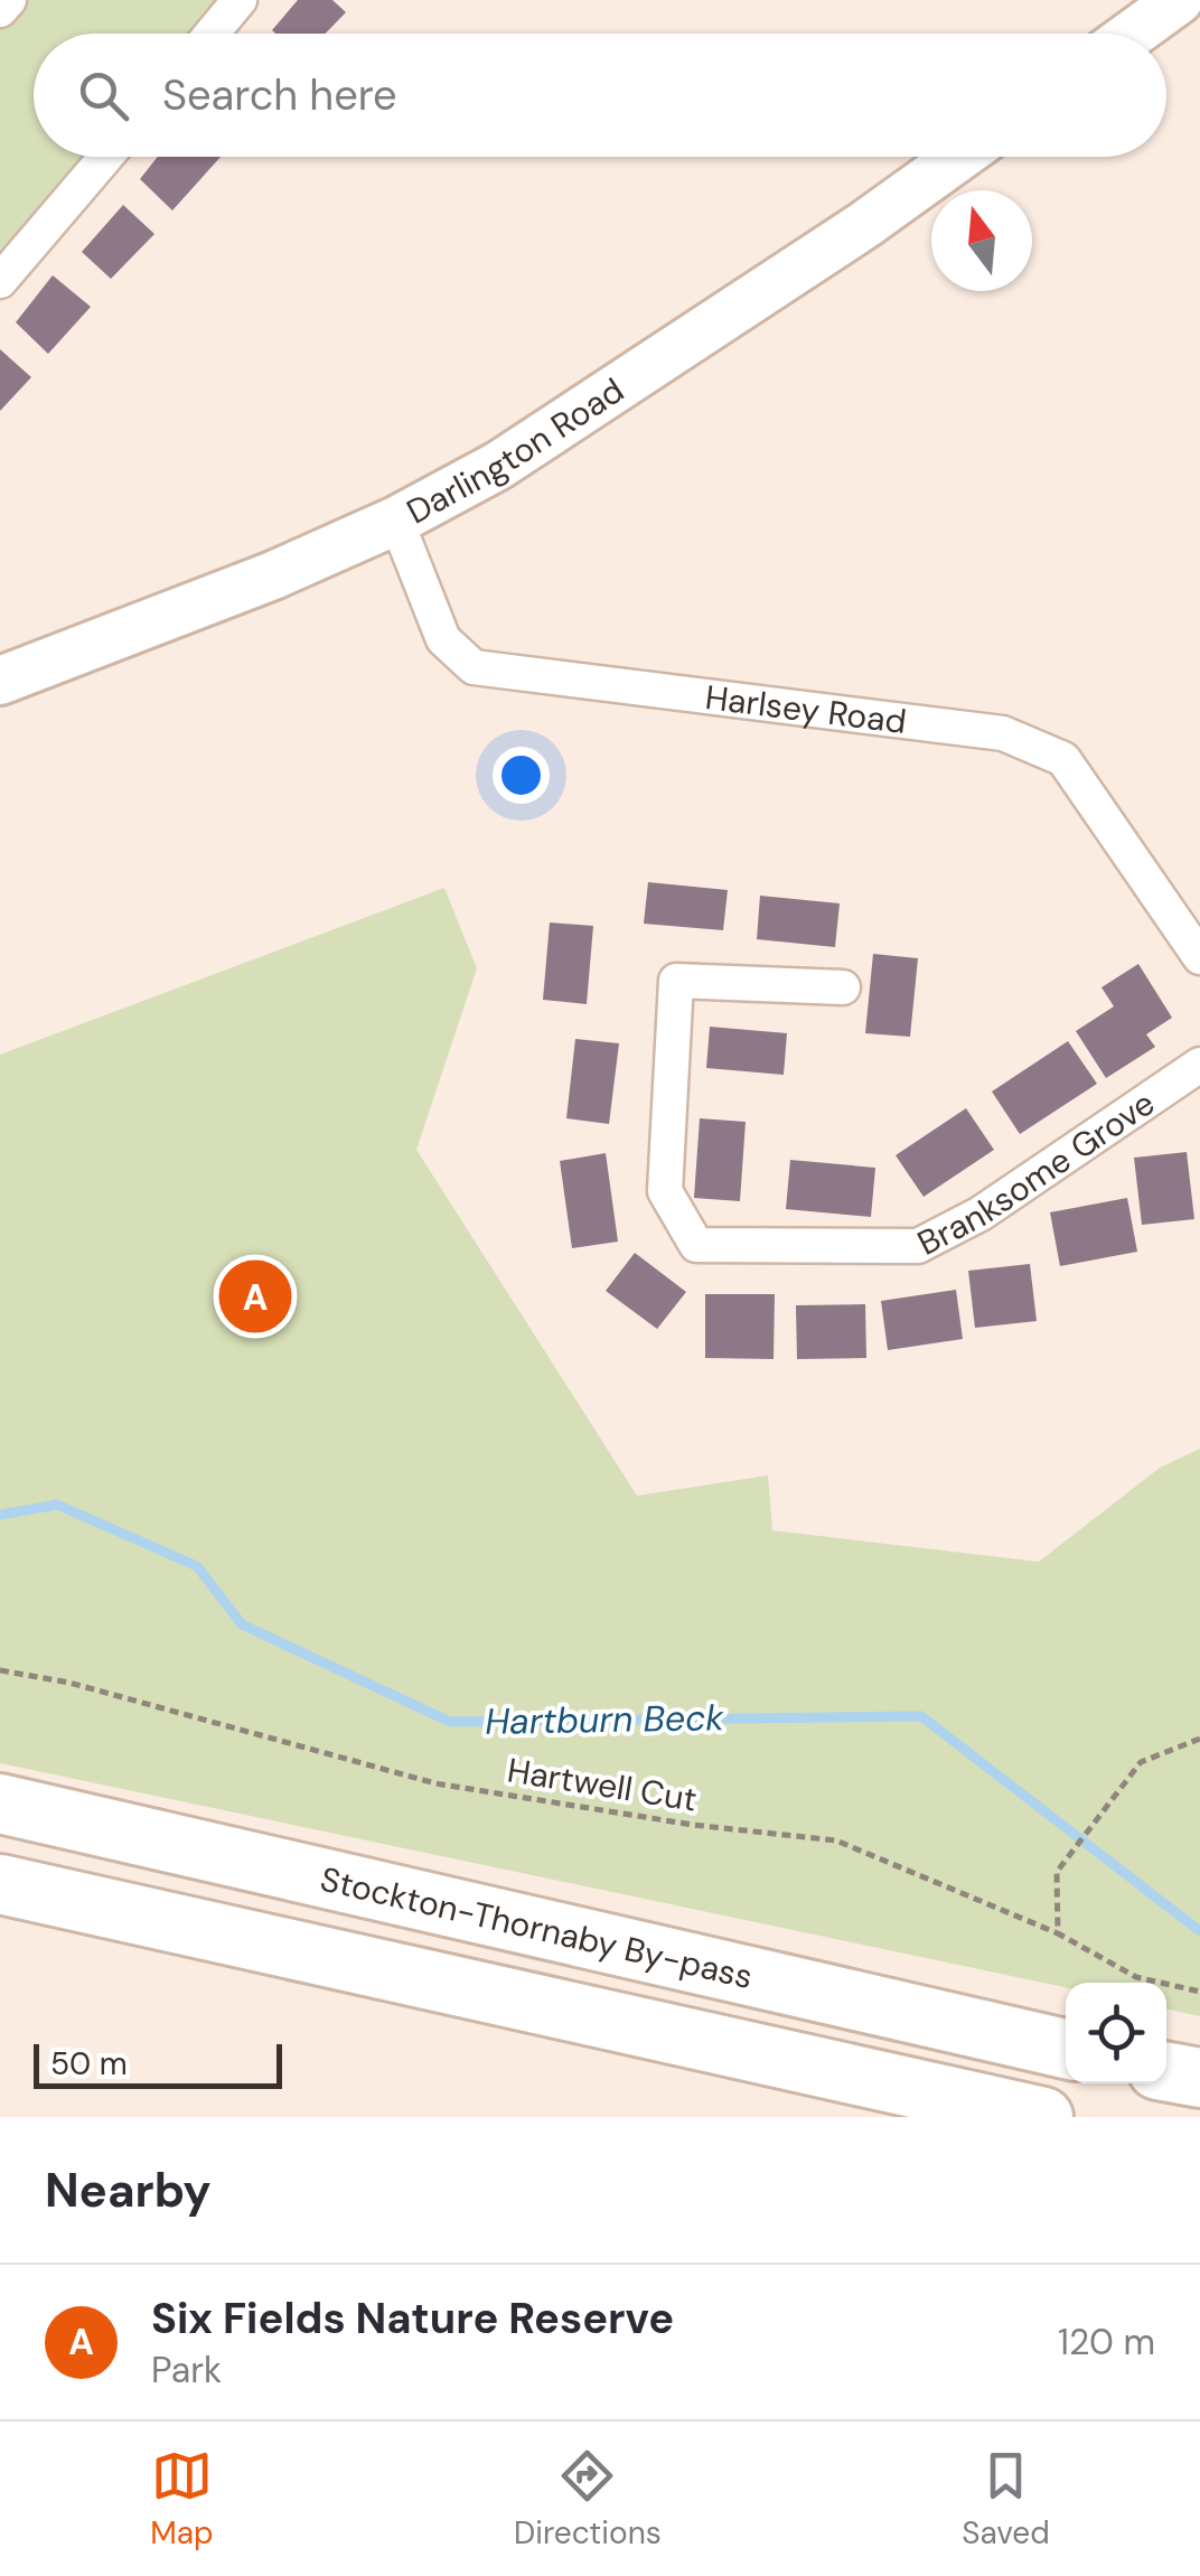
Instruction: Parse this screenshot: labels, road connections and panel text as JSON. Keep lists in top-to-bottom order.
{
  "streets": {
    "highway": ["Stockton-Thornaby By-pass"],
    "street": ["Darlington Road", "Harlsey Road", "Branksome Grove"],
    "path": ["Hartwell Cut"]
  },
  "crossings": [
    ["Darlington Road", "Harlsey Road"]
  ],
  "water": ["Hartburn Beck"],
  "scale_bar": "50 m",
  "north": "top",
  "page": {
    "search": "Search here",
    "pins": "A",
    "scale": "50 m",
    "heading": "Nearby",
    "list": [
      {
        "mark": "A",
        "name": "Six Fields Nature Reserve",
        "note": "Park",
        "value": "120 m"
      }
    ],
    "nav": ["Map", "Directions", "Saved"]
  }
}
